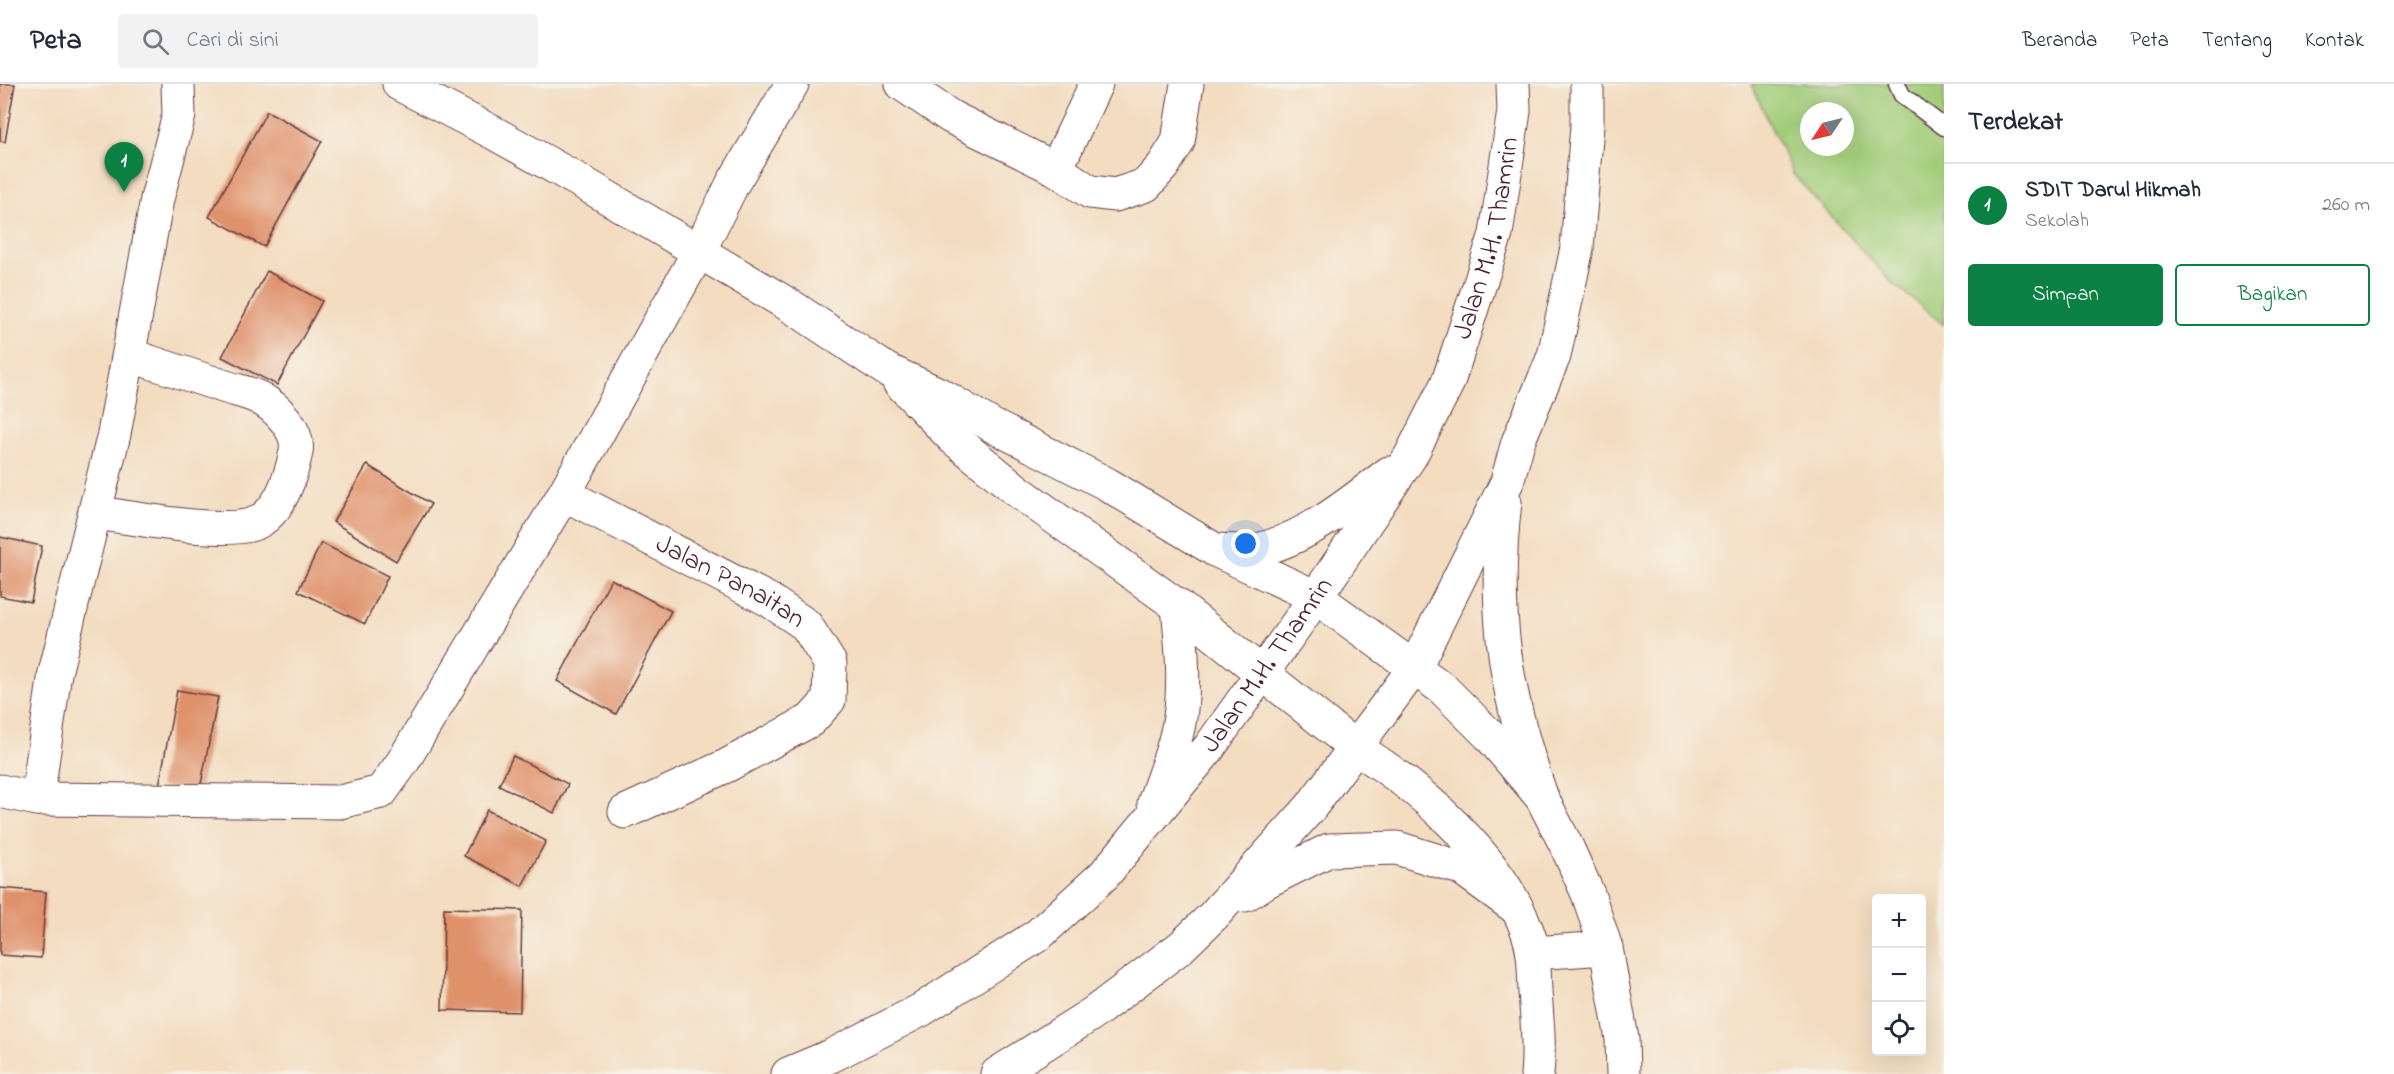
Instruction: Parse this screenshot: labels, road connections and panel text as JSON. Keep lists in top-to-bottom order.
{
  "streets": {
    "street": ["Jalan M.H. Thamrin", "Jalan Panaitan"]
  },
  "north": "bottom left",
  "page": {
    "header": "Peta",
    "search": "Cari di sini",
    "nav": [
      "Beranda",
      "Peta",
      "Tentang",
      "Kontak"
    ],
    "heading": "Terdekat",
    "pins": "1",
    "list": [
      {
        "mark": "1",
        "name": "SDIT Darul Hikmah",
        "note": "Sekolah",
        "value": "260 m"
      }
    ],
    "buttons": ["Simpan", "Bagikan"],
    "map_buttons": ["+", "−"]
  }
}
